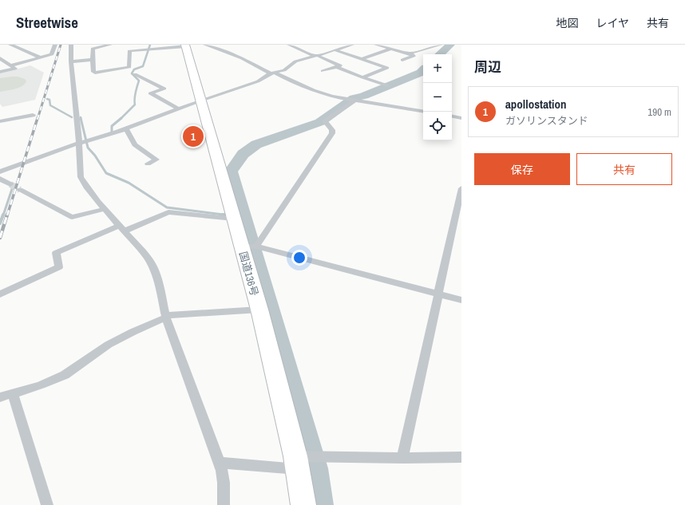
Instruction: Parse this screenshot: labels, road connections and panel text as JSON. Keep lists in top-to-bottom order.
{
  "streets": {
    "highway": ["国道136号"]
  },
  "page": {
    "header": "Streetwise",
    "nav": ["地図", "レイヤ", "共有"],
    "heading": "周辺",
    "map_buttons": ["+", "−"],
    "list": [
      {
        "mark": "1",
        "name": "apollostation",
        "note": "ガソリンスタンド",
        "value": "190 m"
      }
    ],
    "pins": "1",
    "buttons": ["保存", "共有"]
  }
}
